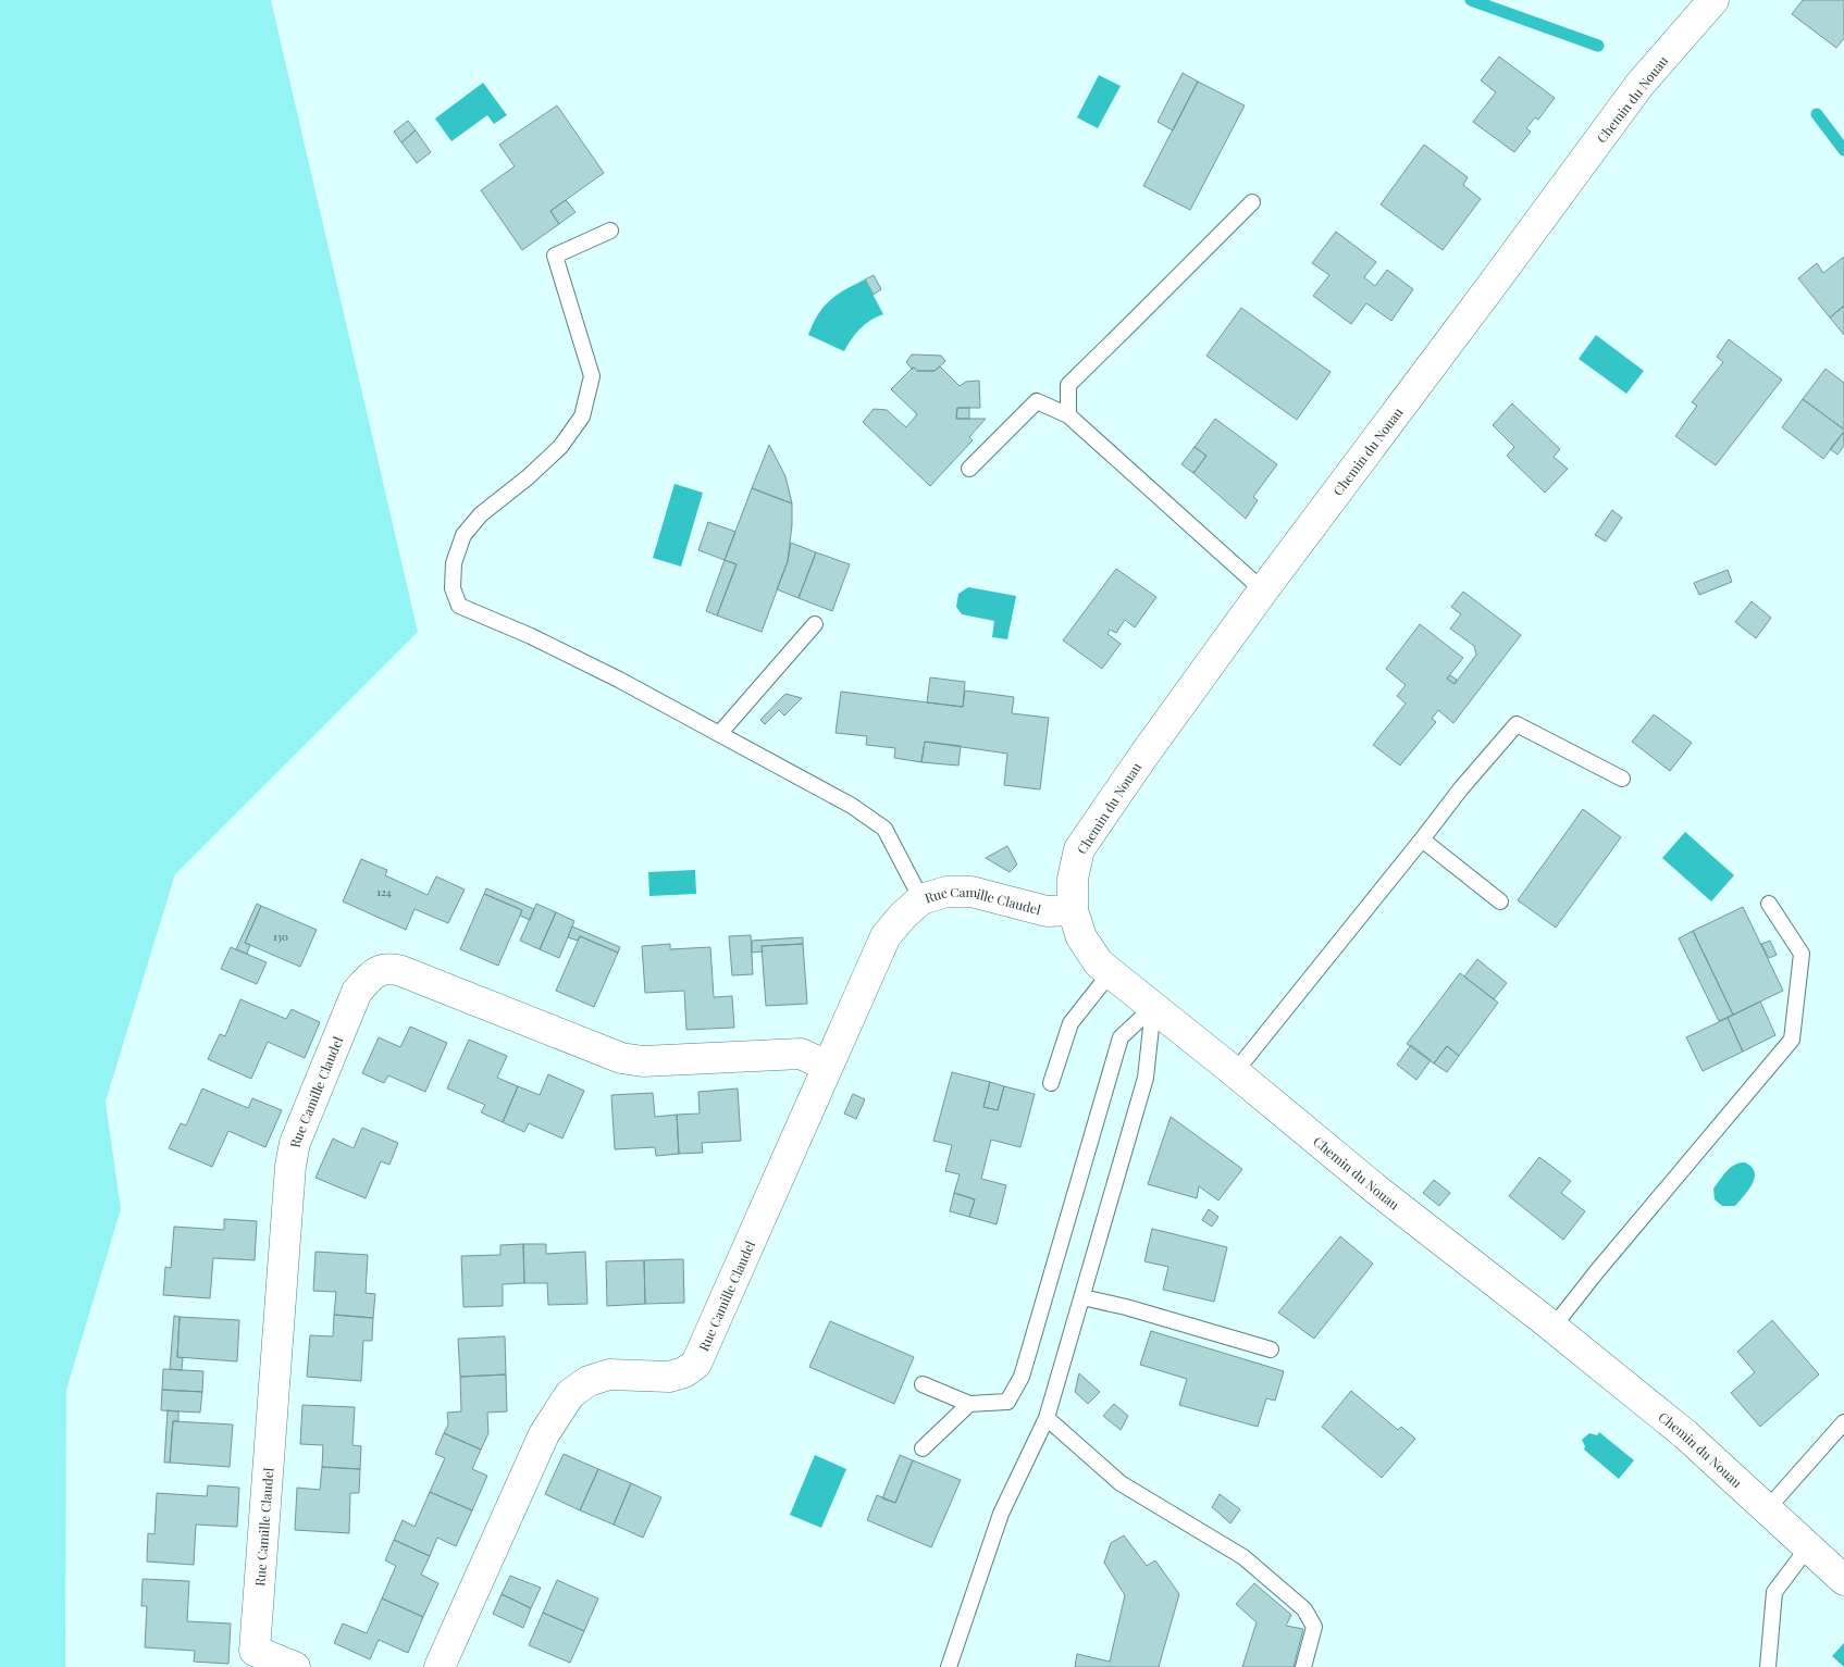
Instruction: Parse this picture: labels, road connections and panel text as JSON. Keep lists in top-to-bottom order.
{
  "streets": {
    "street": ["Chemin du Nouau", "Rue Camille Claudel"]
  },
  "crossings": [
    ["Chemin du Nouau", "Rue Camille Claudel"]
  ],
  "house_numbers": ["124", "130"]
}
